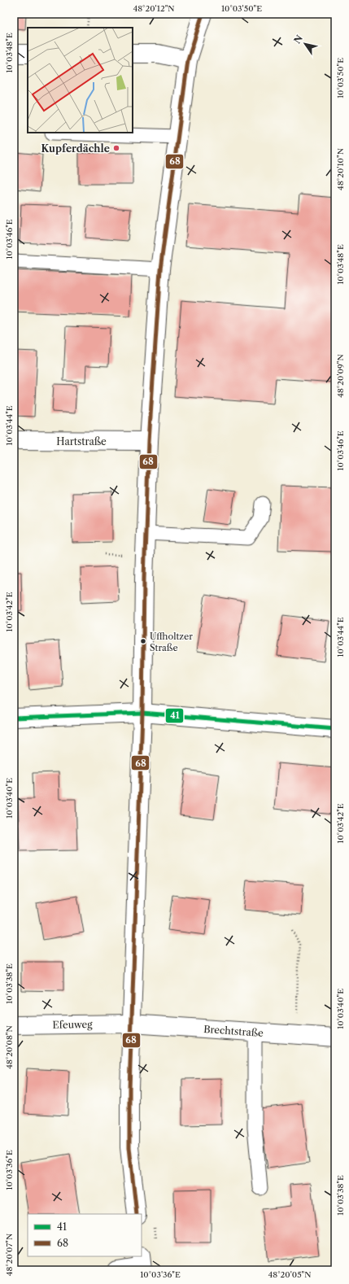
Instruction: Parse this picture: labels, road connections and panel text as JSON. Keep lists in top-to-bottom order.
{
  "streets": {
    "street": ["Hartstraße", "Efeuweg", "Brechtstraße"]
  },
  "crossings": [
    ["Efeuweg", "Brechtstraße"]
  ],
  "places": ["Kupferdächle", "Uffholtzer Straße"],
  "lines": ["transit line 68", "transit line 41"],
  "legend": ["41", "68"],
  "north": "top left",
  "coordinates": [
    "48°20'12\"N",
    "10°03'50\"E",
    "10°03'48\"E",
    "48°20'10\"N",
    "10°03'46\"E",
    "48°20'09\"N",
    "10°03'44\"E",
    "10°03'42\"E",
    "10°03'40\"E",
    "10°03'38\"E",
    "48°20'08\"N",
    "10°03'36\"E",
    "48°20'07\"N",
    "48°20'05\"N"
  ]
}
